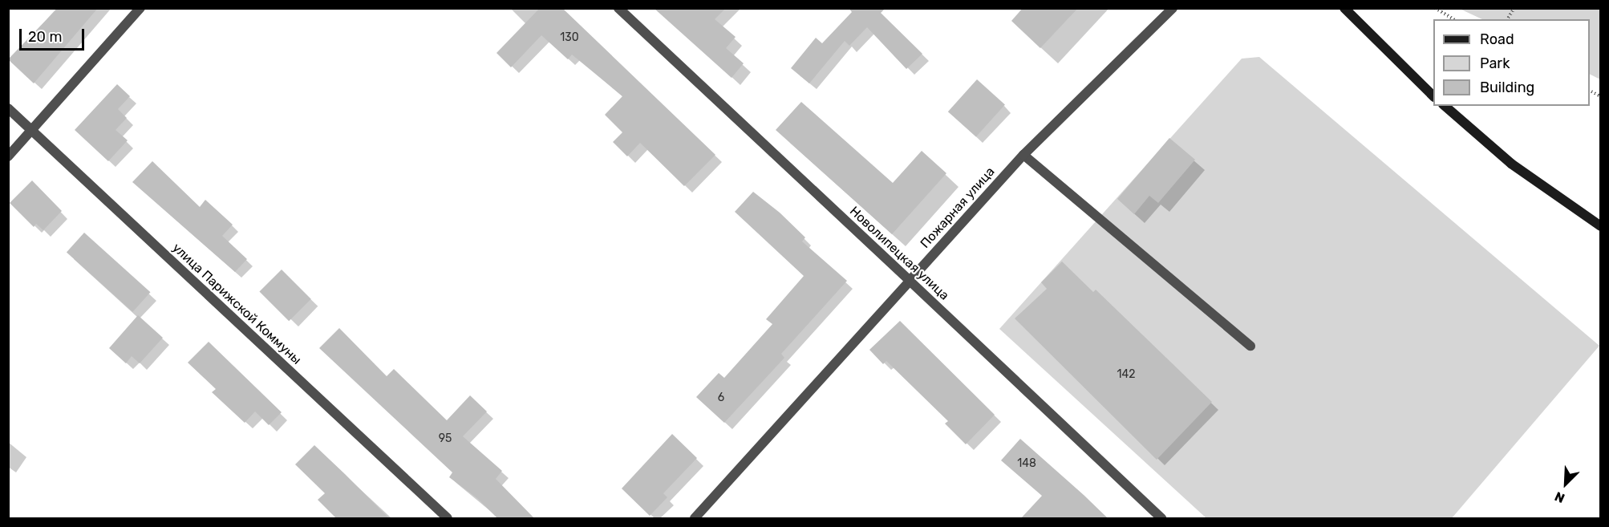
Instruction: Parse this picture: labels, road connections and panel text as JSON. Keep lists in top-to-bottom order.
{
  "streets": {
    "street": ["Пожарная улица", "Новолипецкая улица", "улица Парижской Коммуны"]
  },
  "crossings": [
    ["Пожарная улица", "Новолипецкая улица"]
  ],
  "house_numbers": [
    "130",
    "142",
    "6",
    "95",
    "148"
  ],
  "legend": ["Road", "Park", "Building"],
  "scale_bar": "20 m",
  "north": "bottom left"
}
